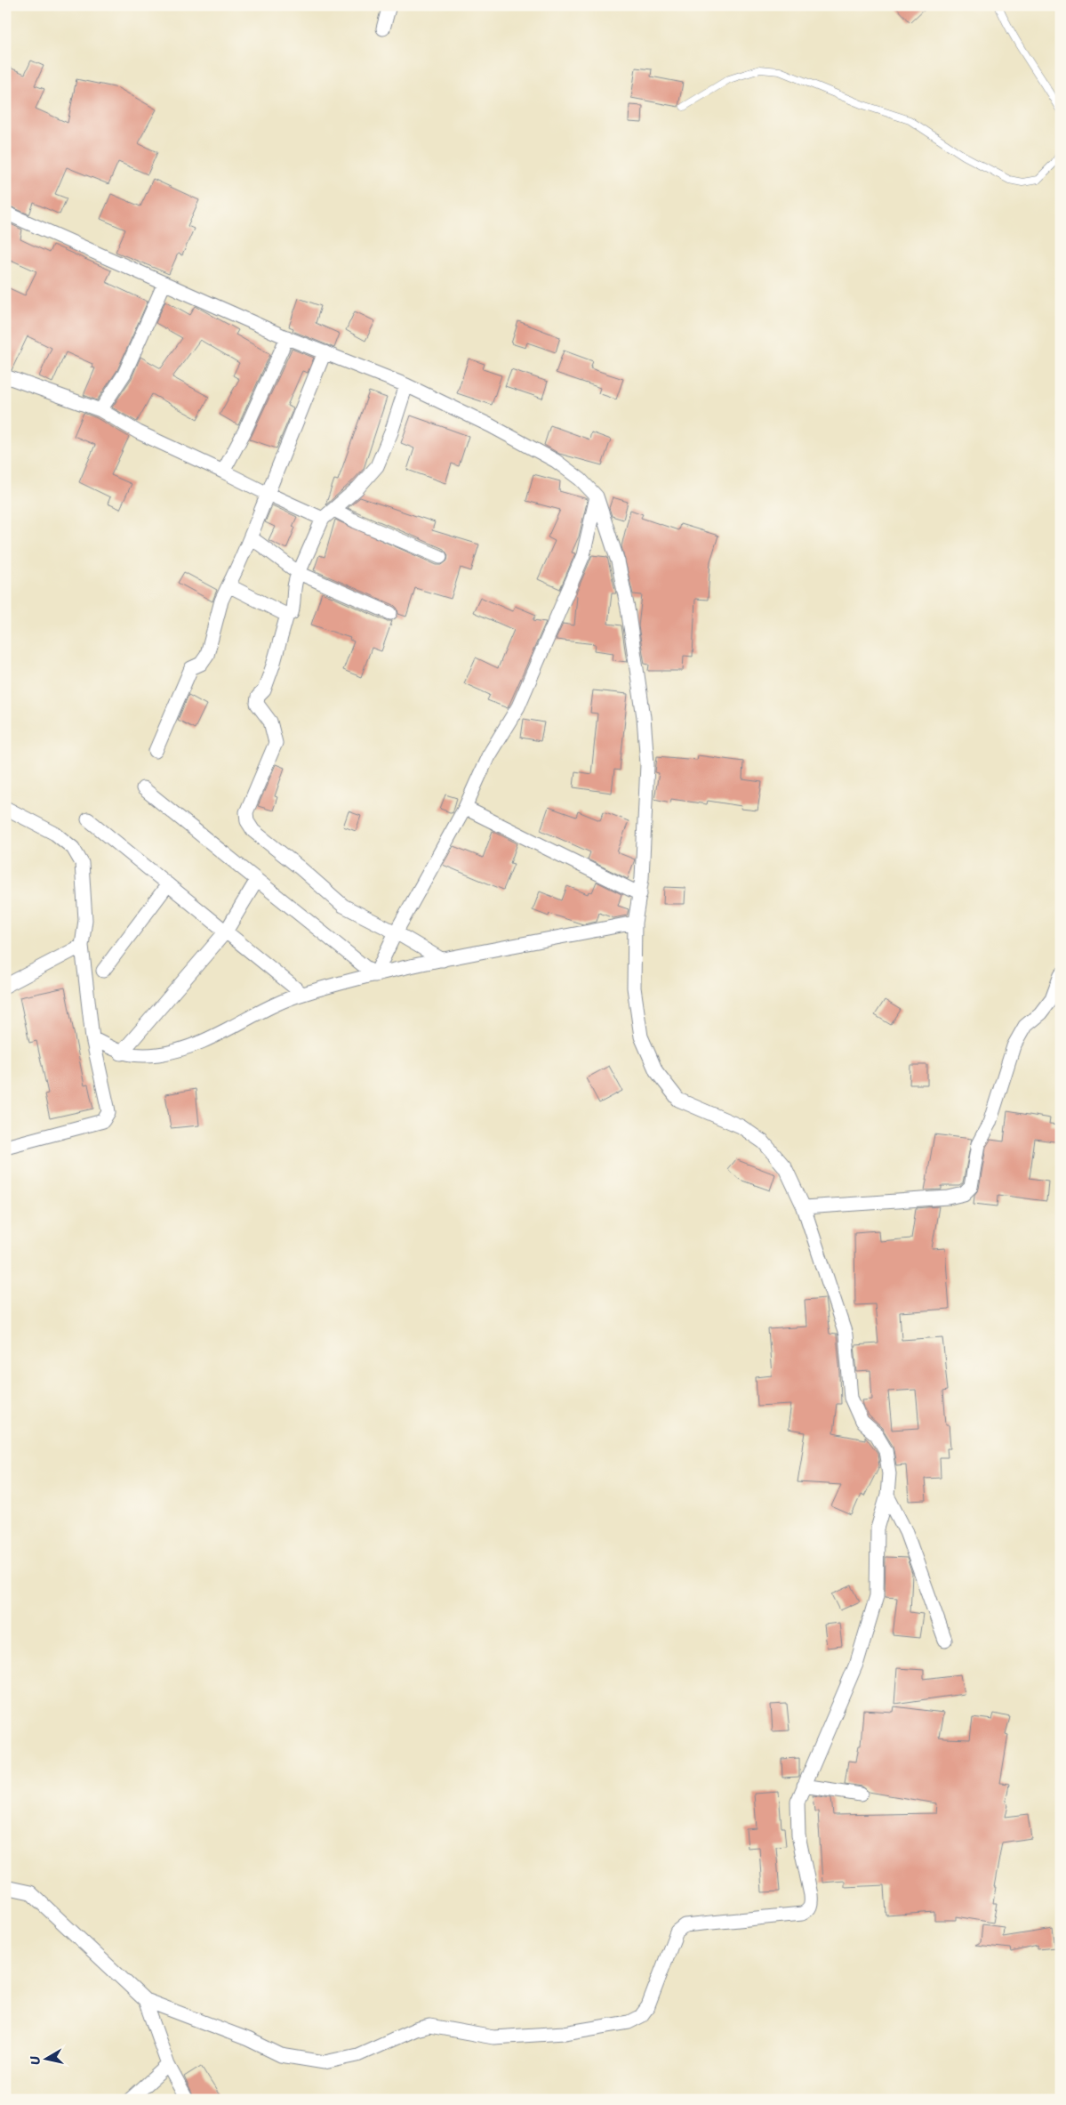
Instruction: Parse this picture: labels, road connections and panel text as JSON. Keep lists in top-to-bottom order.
{
  "north": "left"
}
